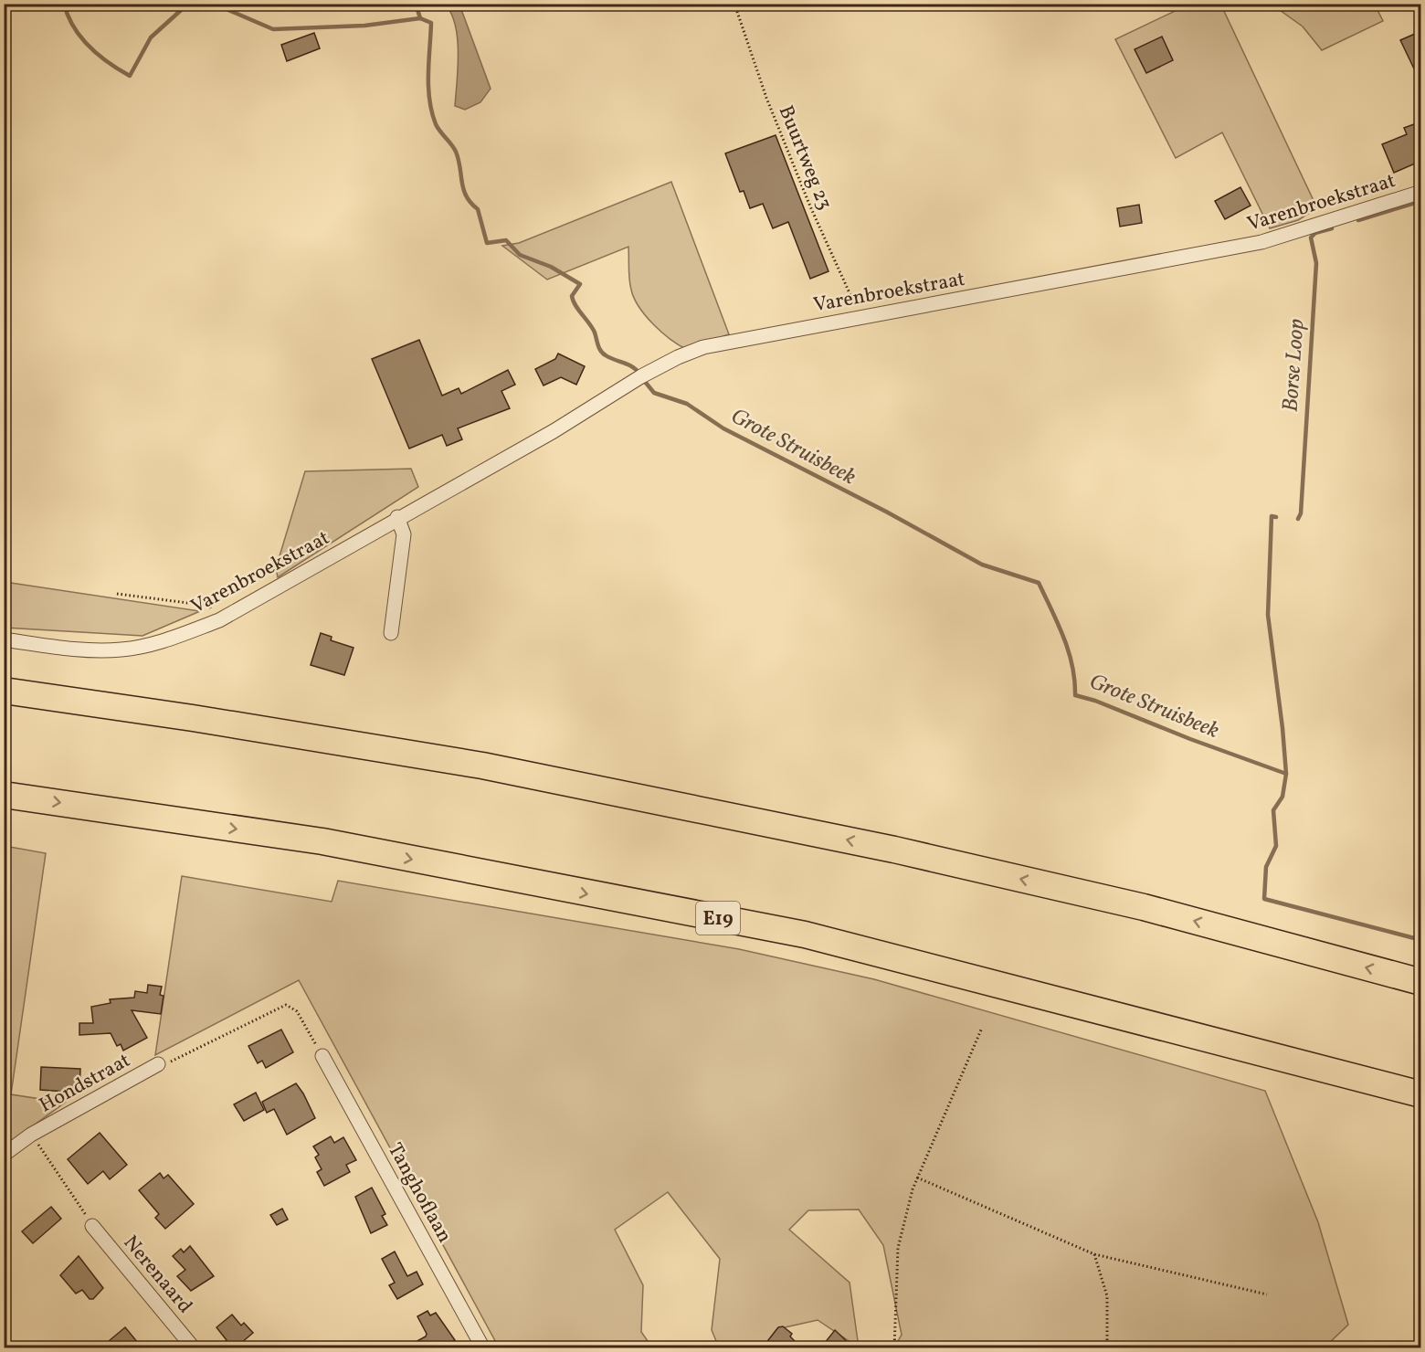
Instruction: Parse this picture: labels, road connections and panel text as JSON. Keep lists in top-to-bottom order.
{
  "streets": {
    "highway": ["E19"],
    "street": [
      "Varenbroekstraat",
      "Hondstraat",
      "Tanghoflaan",
      "Nerenaard"
    ],
    "path": ["Buurtweg 23"]
  },
  "crossings": [
    ["Buurtweg 23", "Varenbroekstraat"]
  ],
  "water": ["Borse Loop", "Grote Struisbeek"]
}
